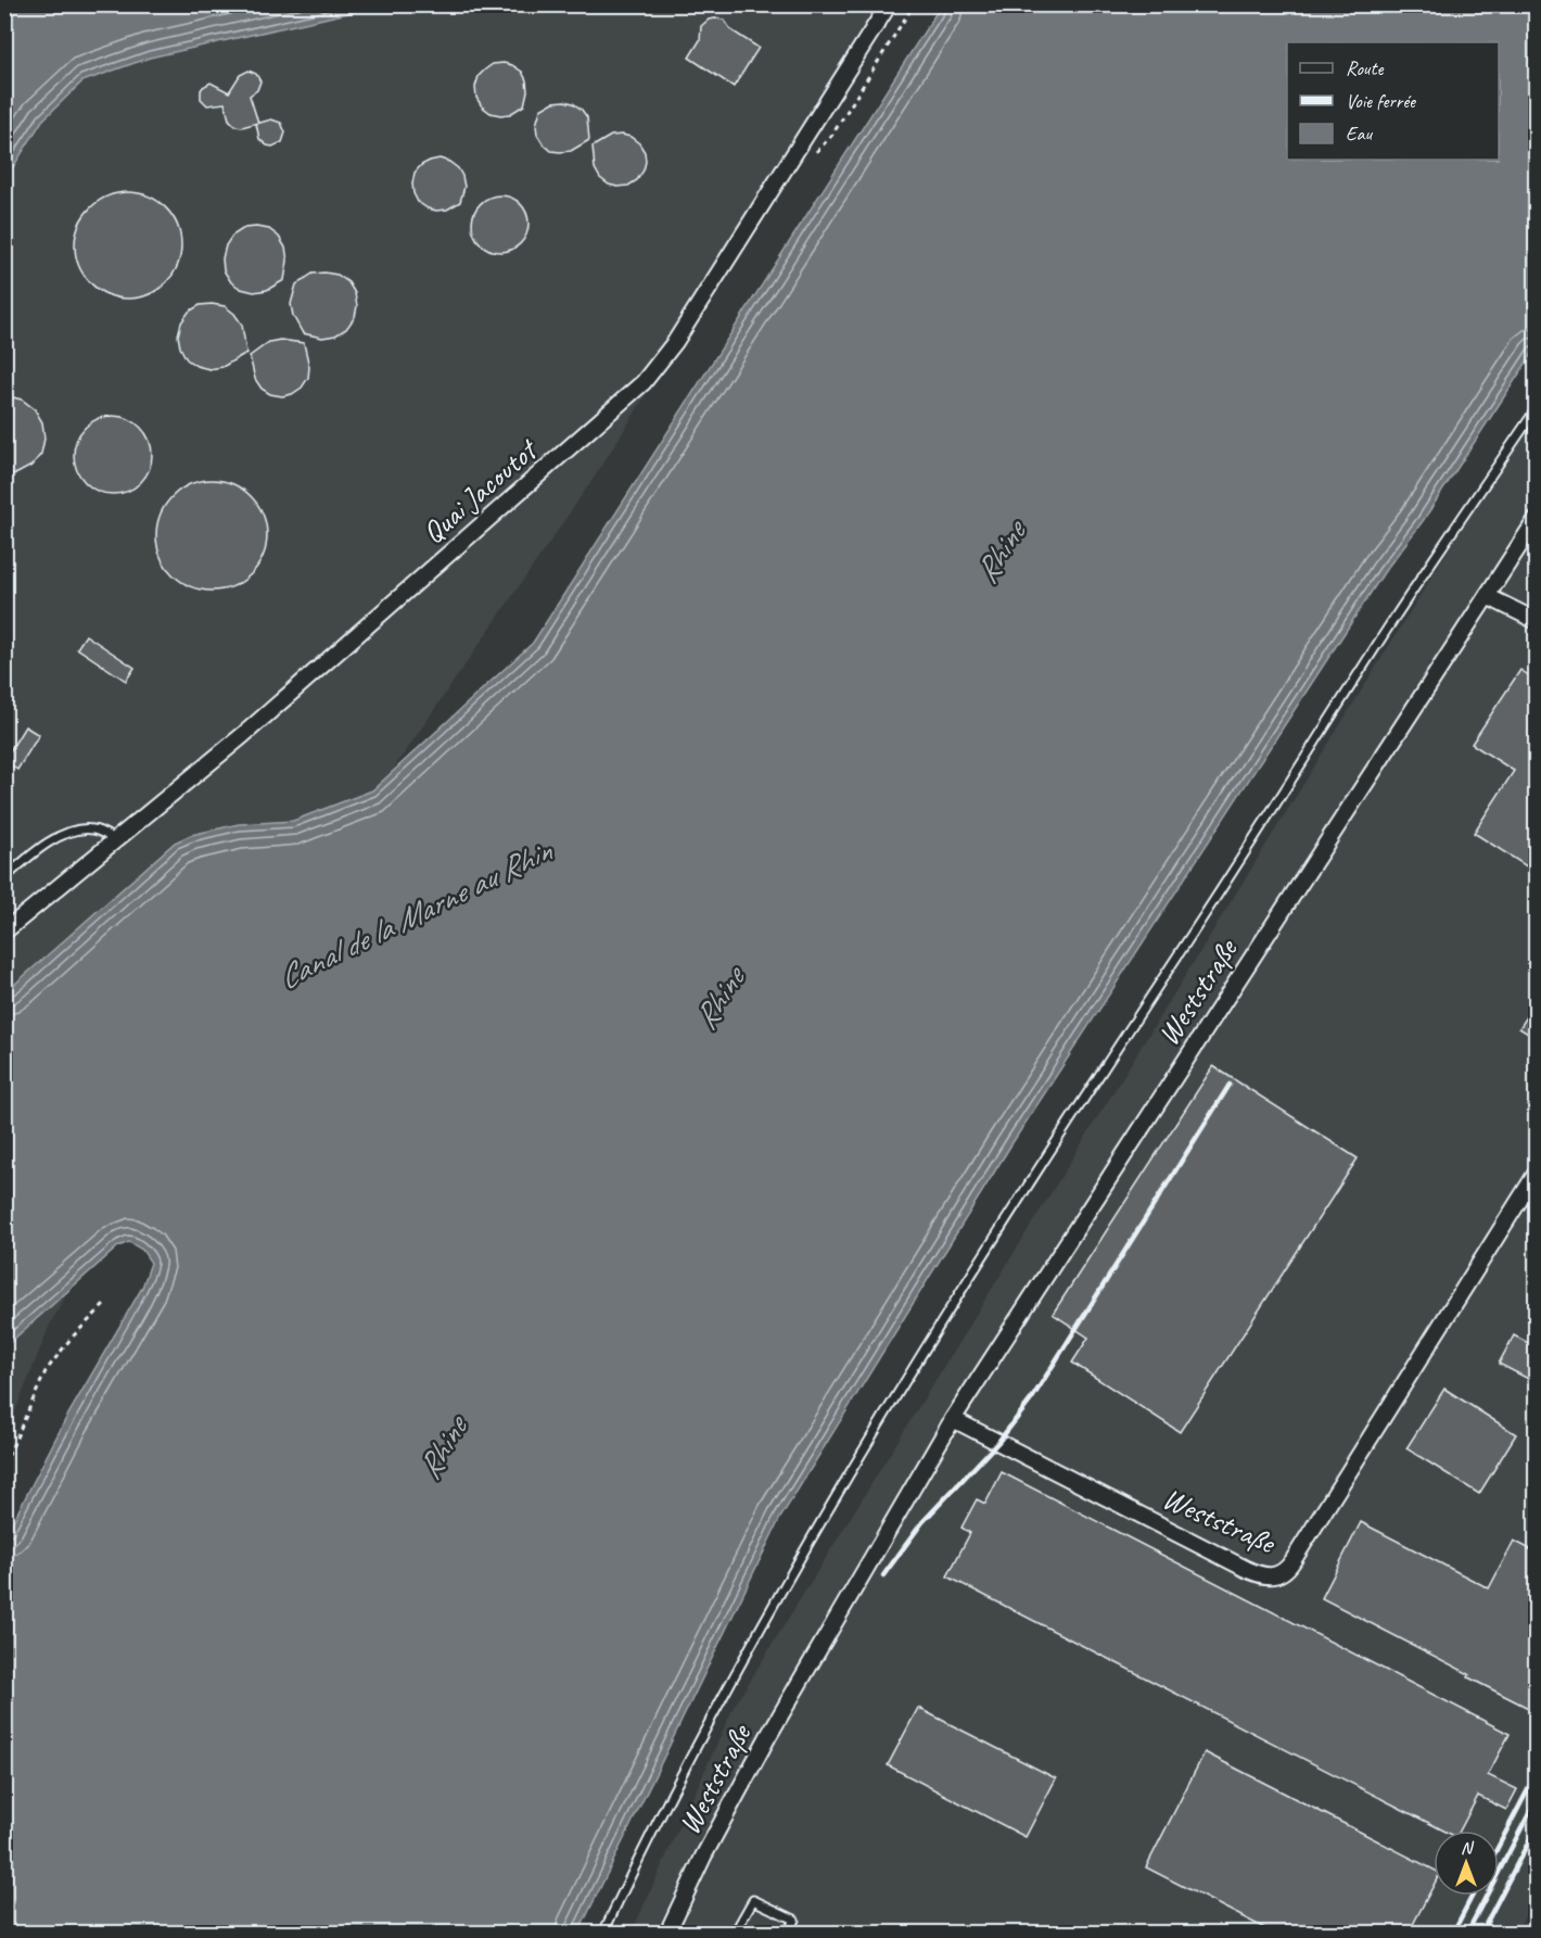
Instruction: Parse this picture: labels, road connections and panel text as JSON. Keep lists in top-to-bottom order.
{
  "streets": {
    "street": ["Quai Jacoutot", "Weststraße"]
  },
  "water": ["Rhine", "Canal de la Marne au Rhin"],
  "legend": ["Route", "Voie ferrée", "Eau"],
  "north": "top"
}
